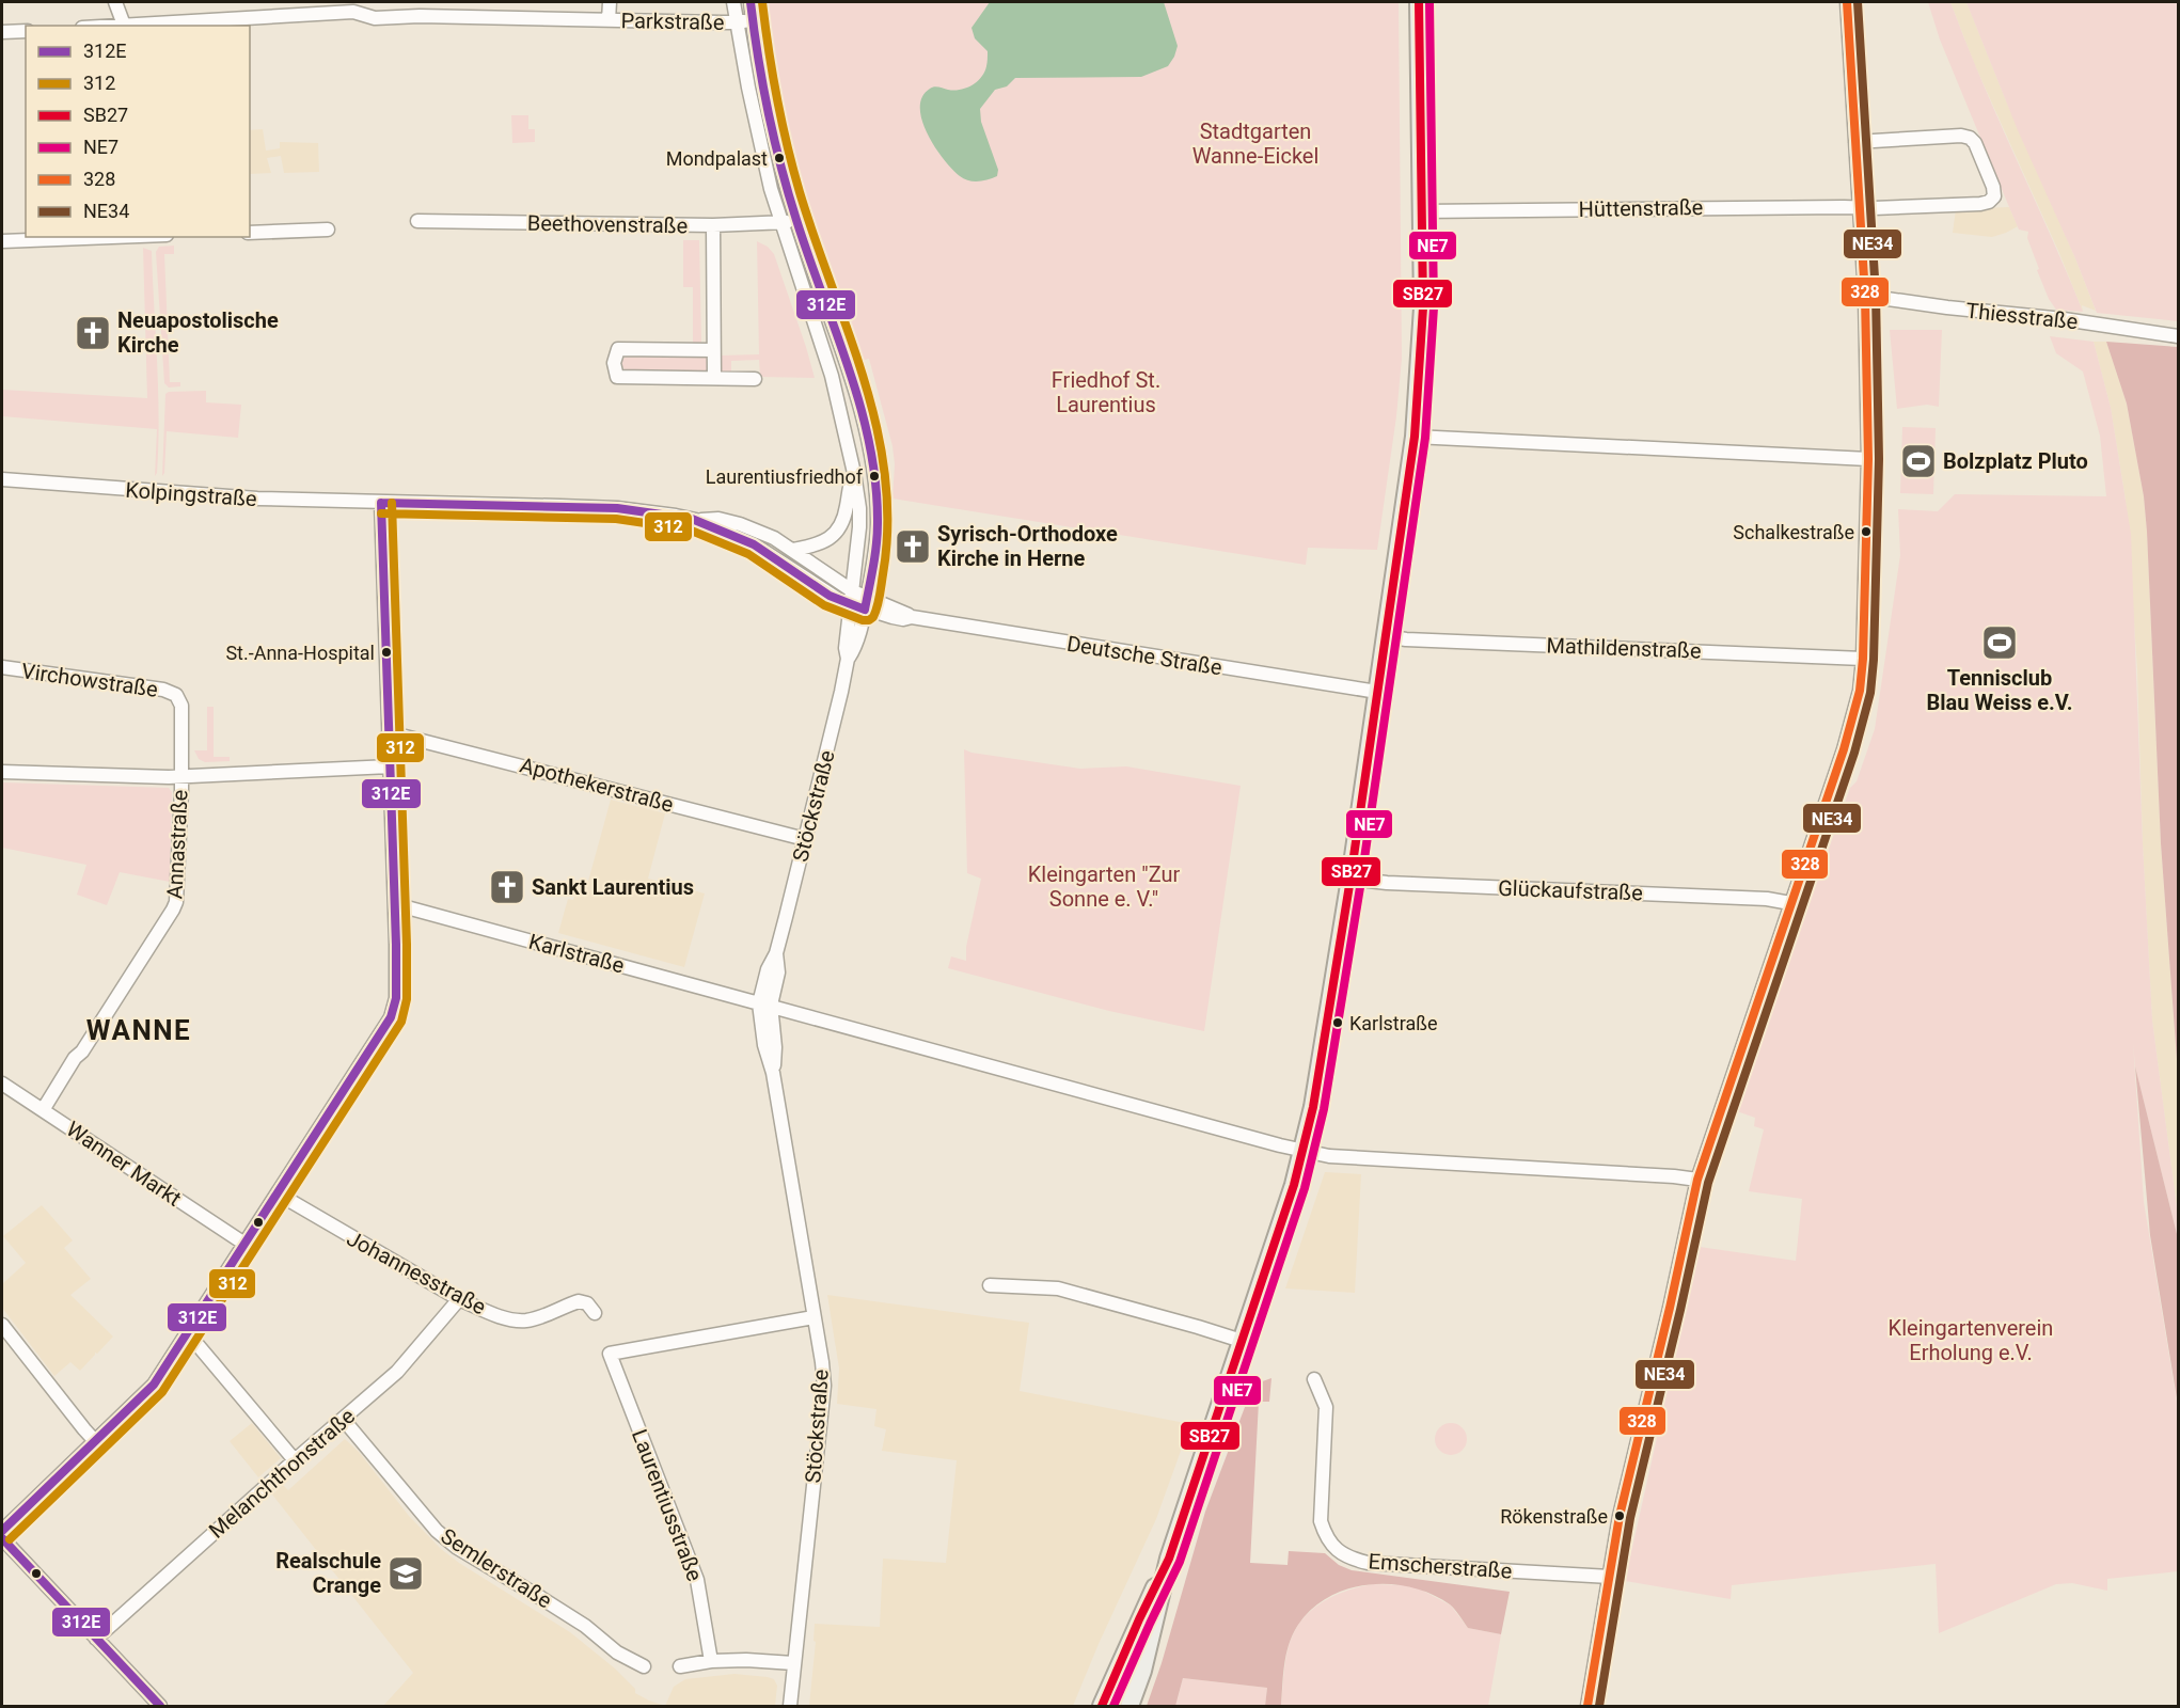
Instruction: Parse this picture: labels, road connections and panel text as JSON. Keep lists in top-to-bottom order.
{
  "streets": {
    "street": [
      "Parkstraße",
      "Hüttenstraße",
      "Beethovenstraße",
      "Thiesstraße",
      "Kolpingstraße",
      "Mathildenstraße",
      "Deutsche Straße",
      "Virchowstraße",
      "Apothekerstraße",
      "Stöckstraße",
      "Annastraße",
      "Glückaufstraße",
      "Karlstraße",
      "Wanner Markt",
      "Johannesstraße",
      "Melanchthonstraße",
      "Laurentiusstraße",
      "Emscherstraße",
      "Semlerstraße"
    ]
  },
  "crossings": [
    ["Parkstraße", "Stöckstraße"],
    ["Beethovenstraße", "Stöckstraße"],
    ["Deutsche Straße", "Stöckstraße"],
    ["Virchowstraße", "Annastraße"],
    ["Apothekerstraße", "Stöckstraße"],
    ["Stöckstraße", "Karlstraße"],
    ["Stöckstraße", "Laurentiusstraße"],
    ["Annastraße", "Wanner Markt"],
    ["Johannesstraße", "Melanchthonstraße"],
    ["Melanchthonstraße", "Semlerstraße"]
  ],
  "districts": ["WANNE"],
  "parks": [
    "Stadtgarten Wanne-Eickel",
    "Friedhof St. Laurentius",
    "Kleingarten \"Zur Sonne e. V.\"",
    "Kleingartenverein Erholung e.V."
  ],
  "places": {
    "other": [
      "Mondpalast",
      "Laurentiusfriedhof",
      "Schalkestraße",
      "St.-Anna-Hospital",
      "Karlstraße",
      "Rökenstraße"
    ],
    "church": ["Neuapostolische Kirche", "Syrisch-Orthodoxe Kirche in Herne", "Sankt Laurentius"],
    "sports": ["Bolzplatz Pluto", "Tennisclub Blau Weiss e.V."],
    "school or university": ["Realschule Crange"]
  },
  "lines": [
    "transit line 312E",
    "transit line 312",
    "transit line SB27",
    "transit line NE7",
    "transit line 328",
    "transit line NE34"
  ],
  "legend": [
    "312E",
    "312",
    "SB27",
    "NE7",
    "328",
    "NE34"
  ]
}
